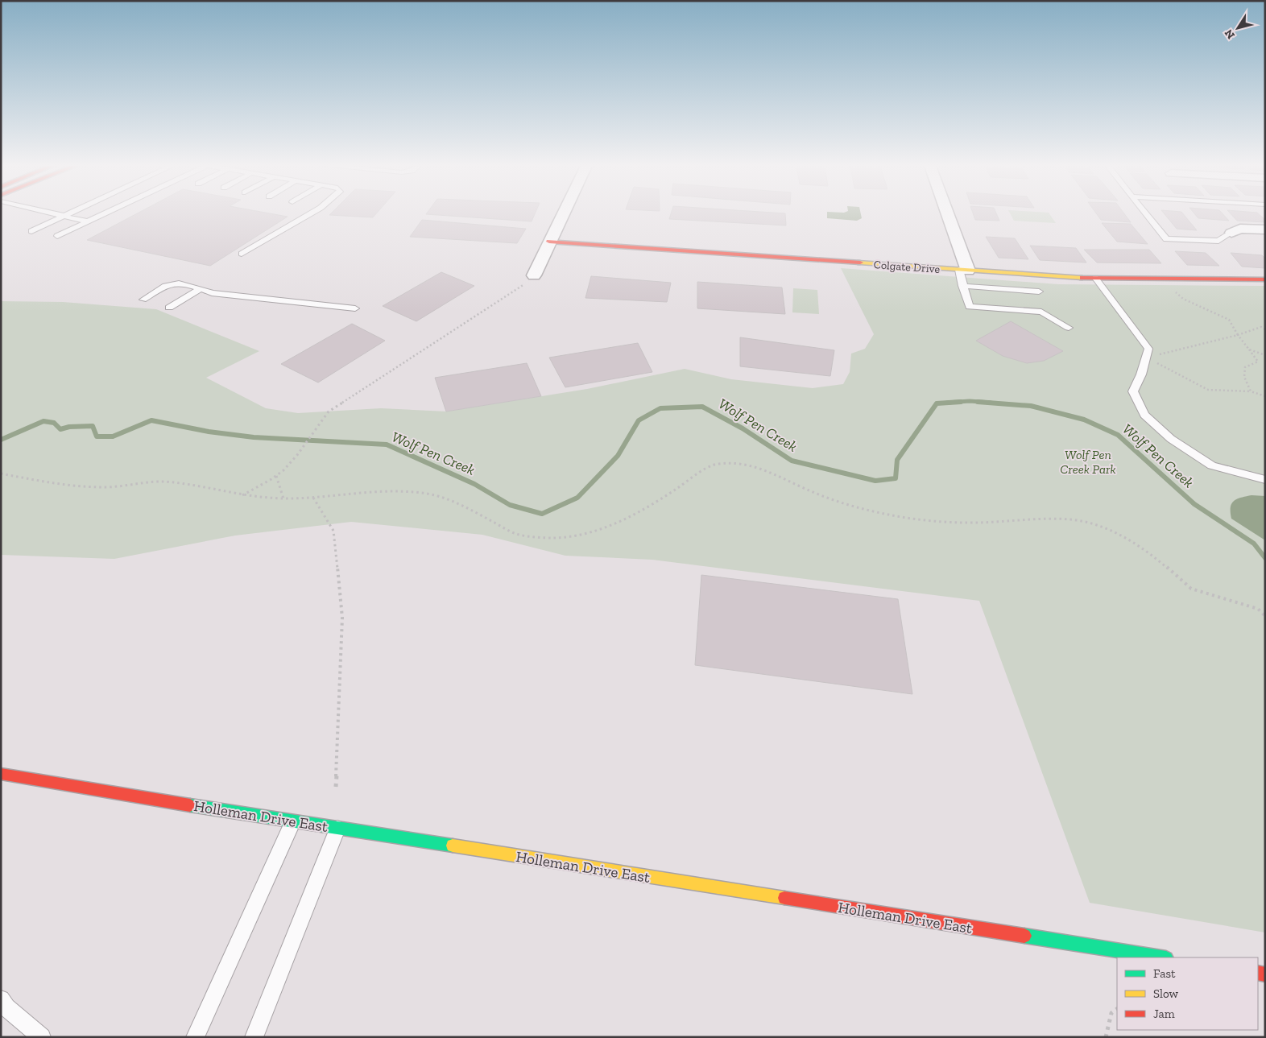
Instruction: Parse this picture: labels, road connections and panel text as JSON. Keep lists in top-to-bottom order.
{
  "streets": {
    "main road": ["Colgate Drive", "Holleman Drive East"]
  },
  "water": ["Wolf Pen Creek"],
  "parks": ["Wolf Pen Creek Park"],
  "legend": ["Fast", "Slow", "Jam"],
  "north": "bottom left"
}
